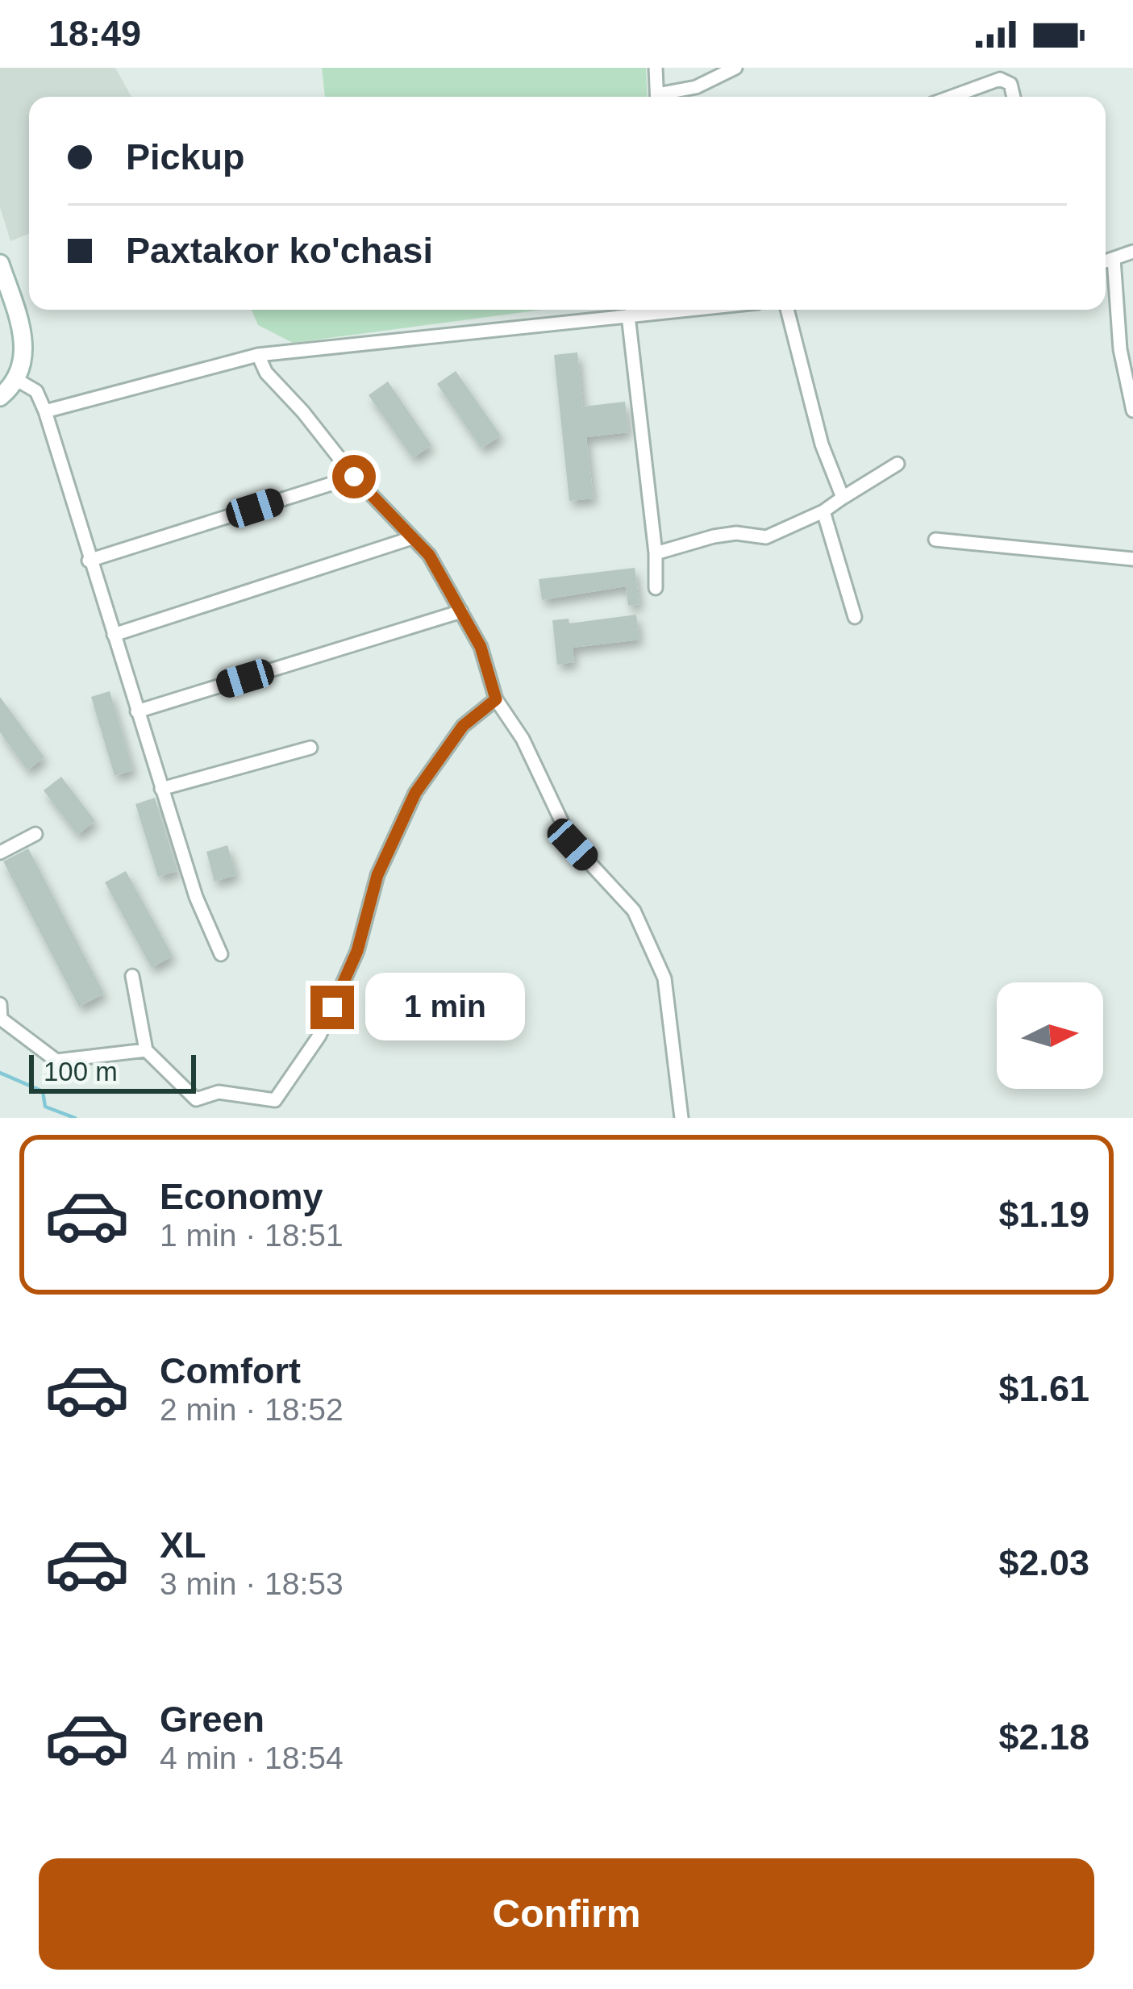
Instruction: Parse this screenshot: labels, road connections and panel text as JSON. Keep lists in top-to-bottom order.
{
  "scale_bar": "100 m",
  "north": "right",
  "page": {
    "status": "18:49",
    "banner": ["Pickup", "Paxtakor ko'chasi"],
    "bubble": "1 min",
    "scale": "100 m",
    "list": [
      {
        "name": "Economy",
        "note": "1 min · 18:51",
        "value": "$1.19"
      },
      {
        "name": "Comfort",
        "note": "2 min · 18:52",
        "value": "$1.61"
      },
      {
        "name": "XL",
        "note": "3 min · 18:53",
        "value": "$2.03"
      },
      {
        "name": "Green",
        "note": "4 min · 18:54",
        "value": "$2.18"
      }
    ],
    "buttons": "Confirm"
  }
}
